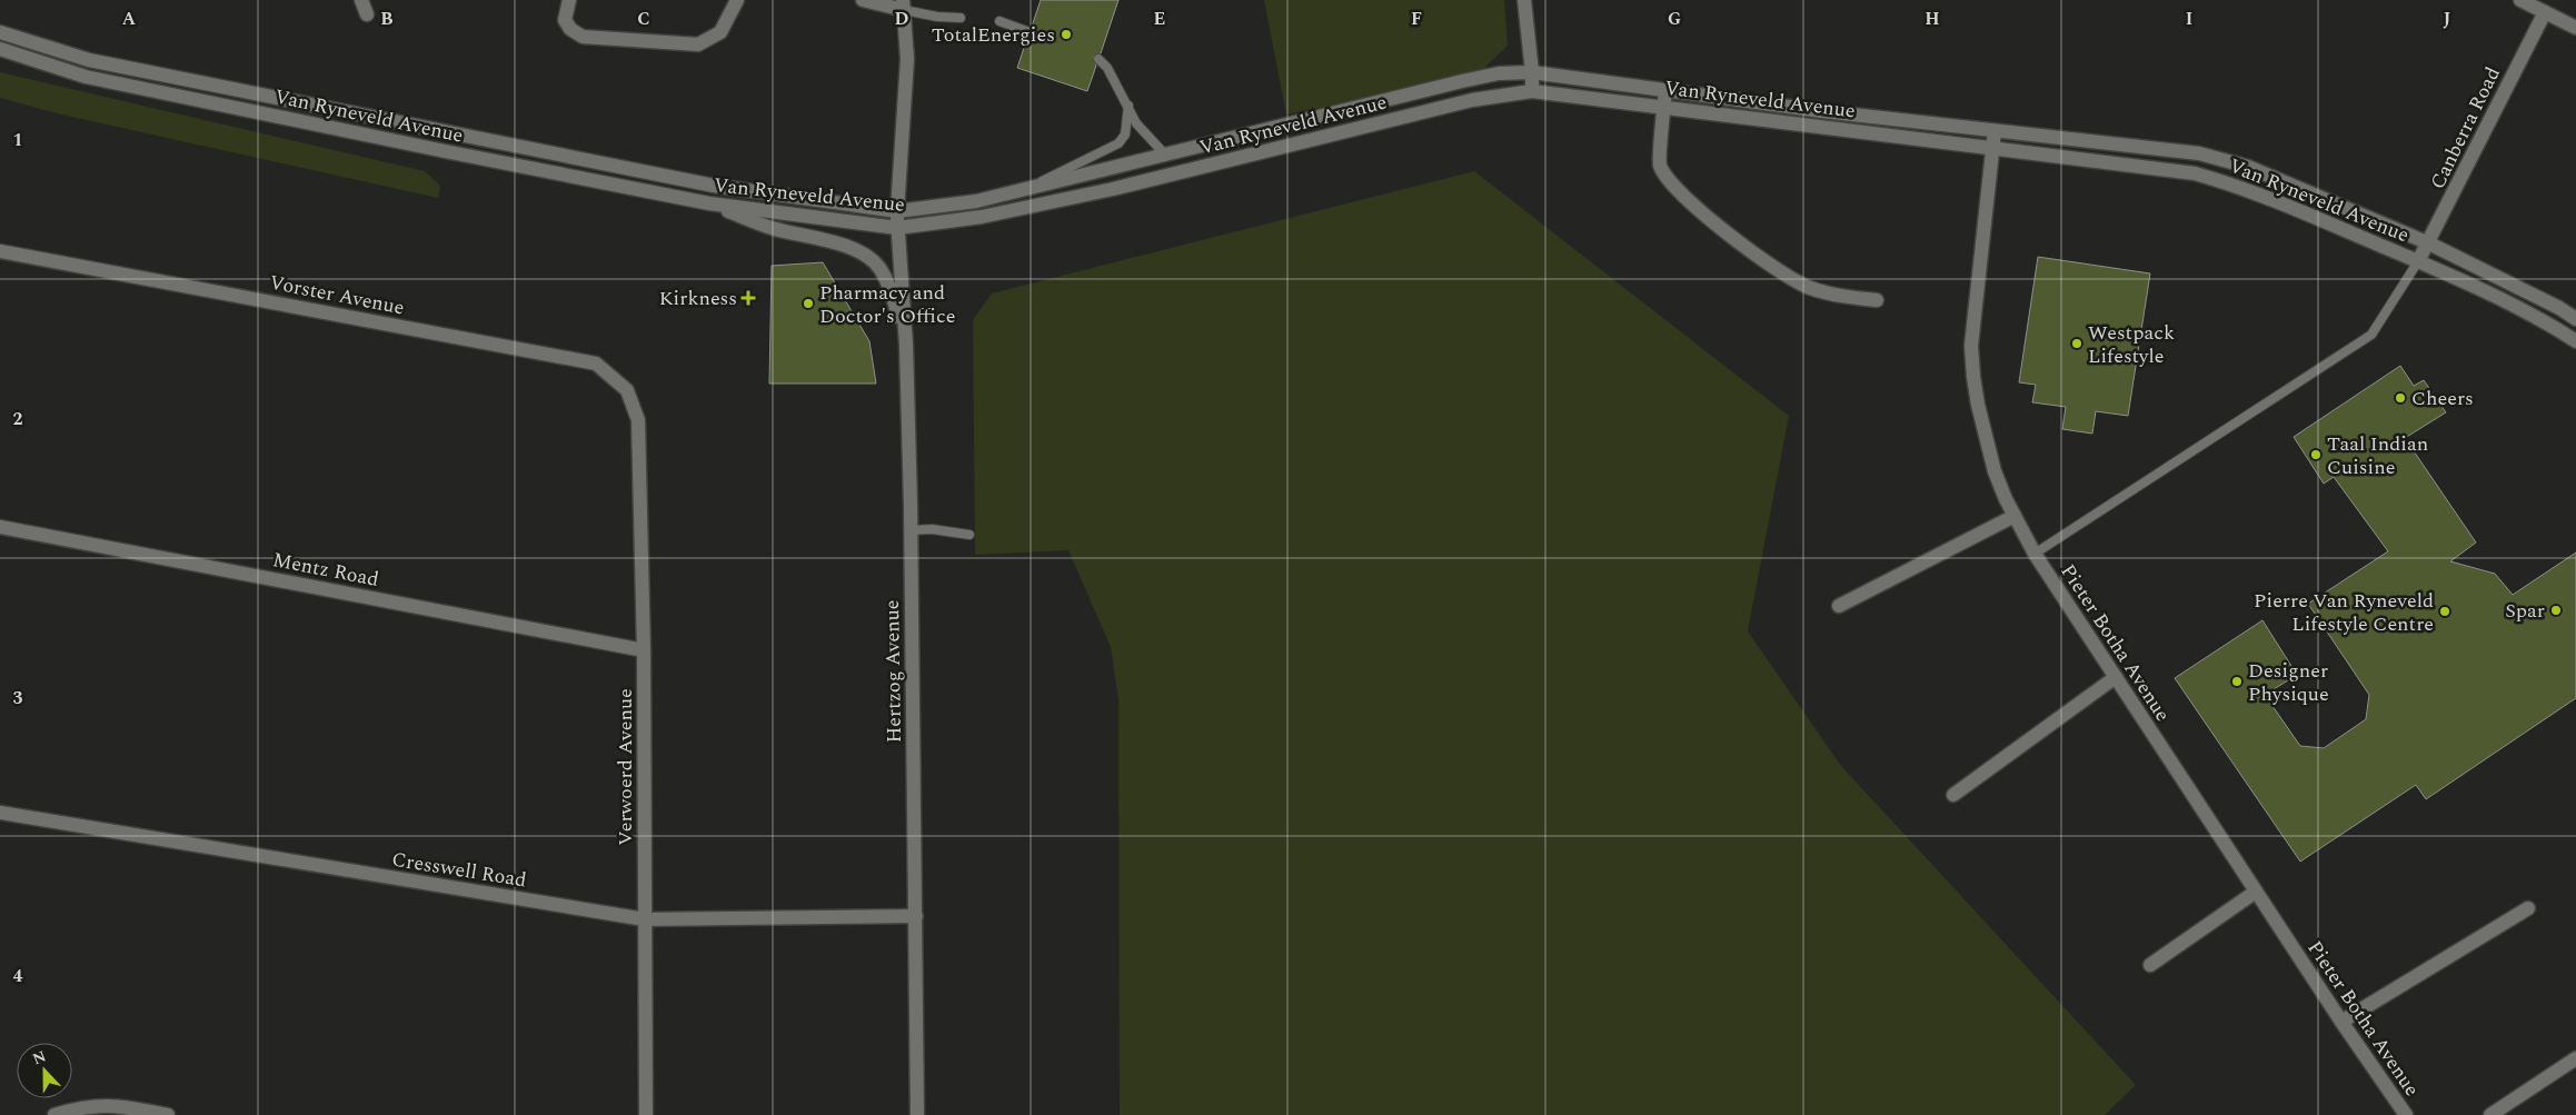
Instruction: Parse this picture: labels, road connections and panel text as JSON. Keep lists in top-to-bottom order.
{
  "streets": {
    "street": [
      "Van Ryneveld Avenue",
      "Canberra Road",
      "Vorster Avenue",
      "Mentz Road",
      "Pieter Botha Avenue",
      "Hertzog Avenue",
      "Verwoerd Avenue",
      "Cresswell Road"
    ]
  },
  "crossings": [
    ["Van Ryneveld Avenue", "Canberra Road"],
    ["Van Ryneveld Avenue", "Pieter Botha Avenue"],
    ["Van Ryneveld Avenue", "Hertzog Avenue"],
    ["Vorster Avenue", "Verwoerd Avenue"],
    ["Mentz Road", "Verwoerd Avenue"],
    ["Hertzog Avenue", "Cresswell Road"],
    ["Verwoerd Avenue", "Cresswell Road"]
  ],
  "places": {
    "other": [
      "TotalEnergies",
      "Pharmacy and Doctor's Office",
      "Westpack Lifestyle",
      "Cheers",
      "Taal Indian Cuisine",
      "Spar",
      "Pierre Van Ryneveld Lifestyle Centre",
      "Designer Physique"
    ],
    "health": ["Kirkness"]
  },
  "north": "top",
  "grid": {
    "columns": [
      "A",
      "B",
      "C",
      "D",
      "E",
      "F",
      "G",
      "H",
      "I",
      "J"
    ],
    "rows": [
      "1",
      "2",
      "3",
      "4"
    ]
  }
}
